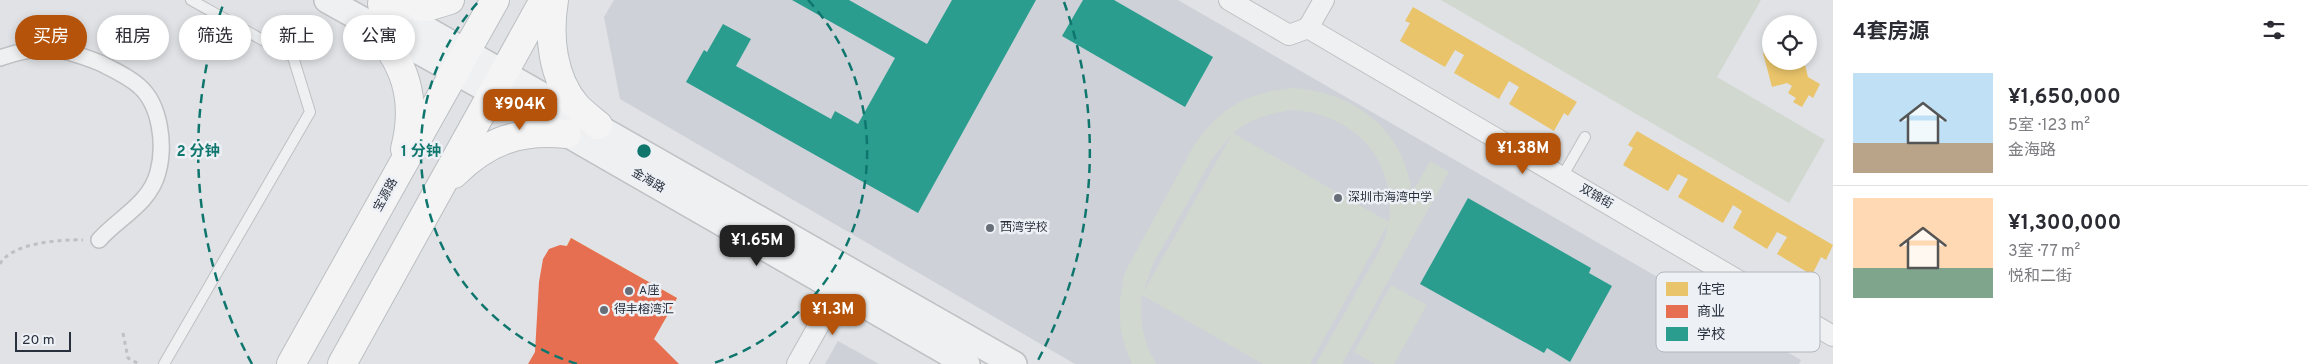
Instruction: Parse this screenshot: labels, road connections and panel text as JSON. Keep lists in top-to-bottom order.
{
  "streets": {
    "main road": ["宝源路"],
    "street": ["金海路", "双锦街"]
  },
  "crossings": [
    ["金海路", "宝源路"]
  ],
  "places": [
    "深圳市海湾中学",
    "西湾学校",
    "A座",
    "得丰·榕湾汇"
  ],
  "legend": ["住宅", "商业", "学校"],
  "scale_bar": "20 m",
  "page": {
    "heading": "4套房源",
    "chip": [
      "买房",
      "租房",
      "筛选",
      "新上",
      "公寓"
    ],
    "list": [
      {
        "name": "¥1,650,000",
        "note": "5室 · 123 m² · 金海路"
      },
      {
        "name": "¥1,300,000",
        "note": "3室 · 77 m² · 悦和二街"
      }
    ],
    "price": [
      "¥904K",
      "¥1.38M",
      "¥1.65M",
      "¥1.3M"
    ],
    "scale": "20 m"
  },
  "rings": ["1 分钟", "2 分钟"]
}
